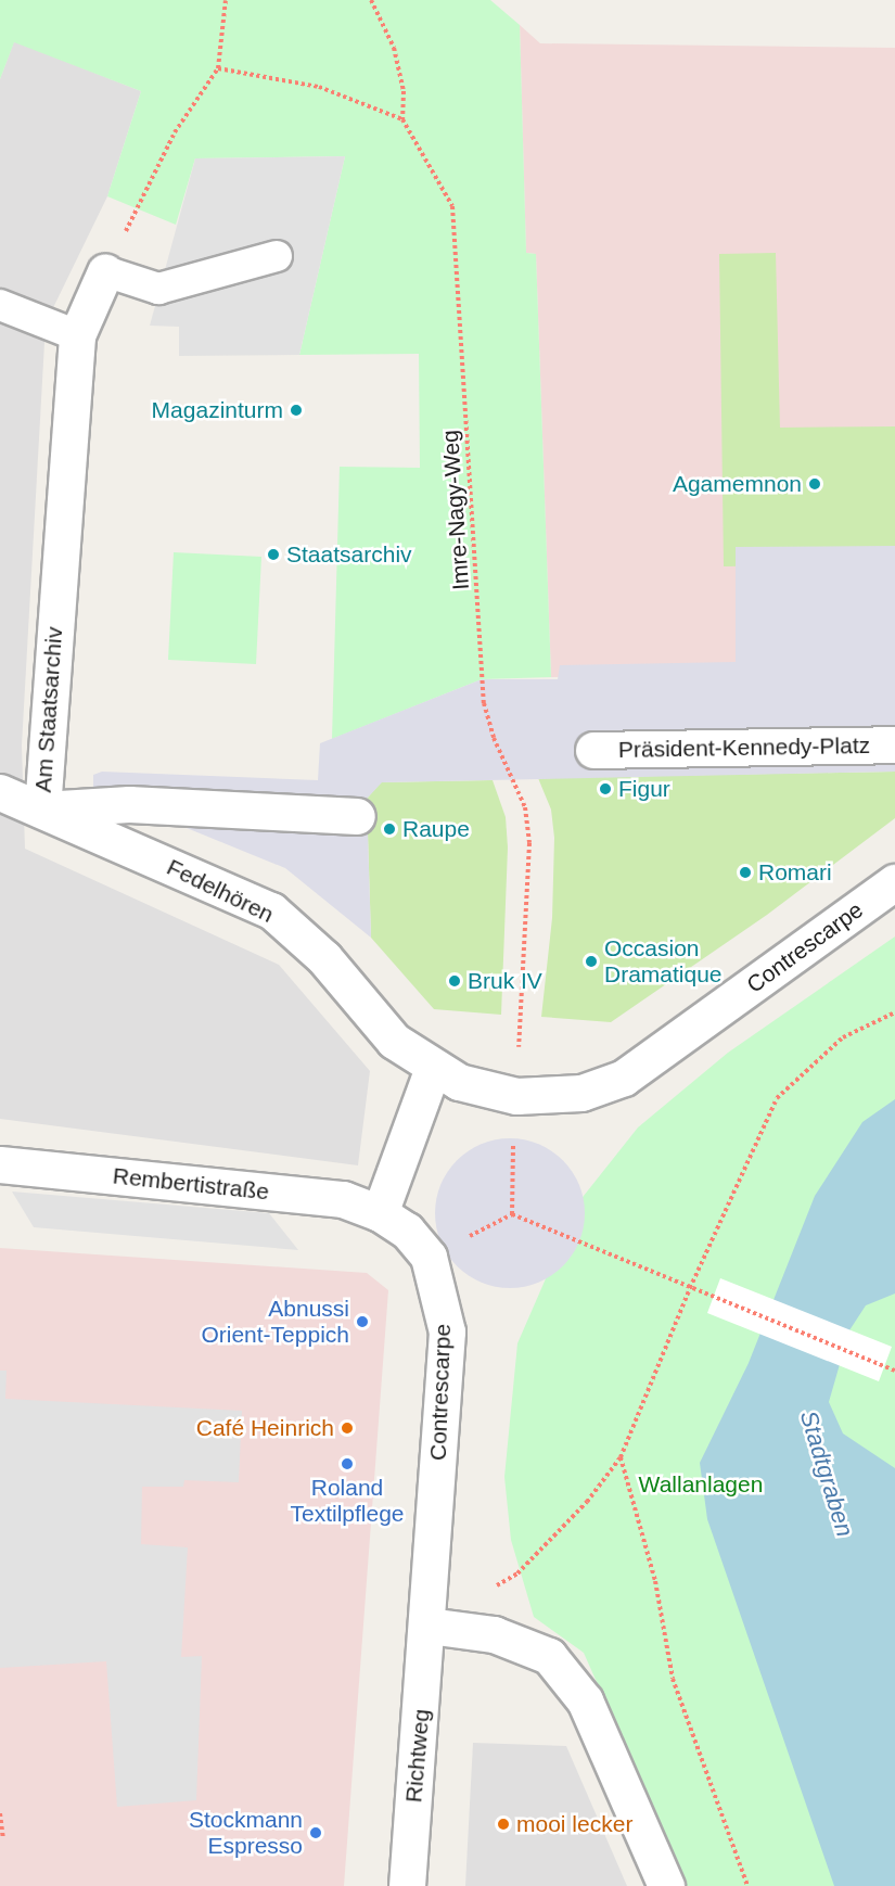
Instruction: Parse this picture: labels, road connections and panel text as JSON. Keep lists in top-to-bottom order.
{
  "streets": {
    "street": [
      "Am Staatsarchiv",
      "Präsident-Kennedy-Platz",
      "Fedelhören",
      "Contrescarpe",
      "Rembertistraße",
      "Richtweg"
    ],
    "path": ["Imre-Nagy-Weg"]
  },
  "crossings": [
    ["Imre-Nagy-Weg", "Contrescarpe"],
    ["Am Staatsarchiv", "Fedelhören"],
    ["Fedelhören", "Contrescarpe"],
    ["Contrescarpe", "Rembertistraße"],
    ["Contrescarpe", "Richtweg"]
  ],
  "water": ["Stadtgraben"],
  "parks": ["Wallanlagen"],
  "places": [
    "Magazinturm",
    "Agamemnon",
    "Staatsarchiv",
    "Figur",
    "Raupe",
    "Romari",
    "Occasion Dramatique",
    "Bruk IV",
    "Abnussi Orient-Teppich",
    "Café Heinrich",
    "Roland Textilpflege",
    "mooi lecker",
    "Stockmann Espresso"
  ]
}
